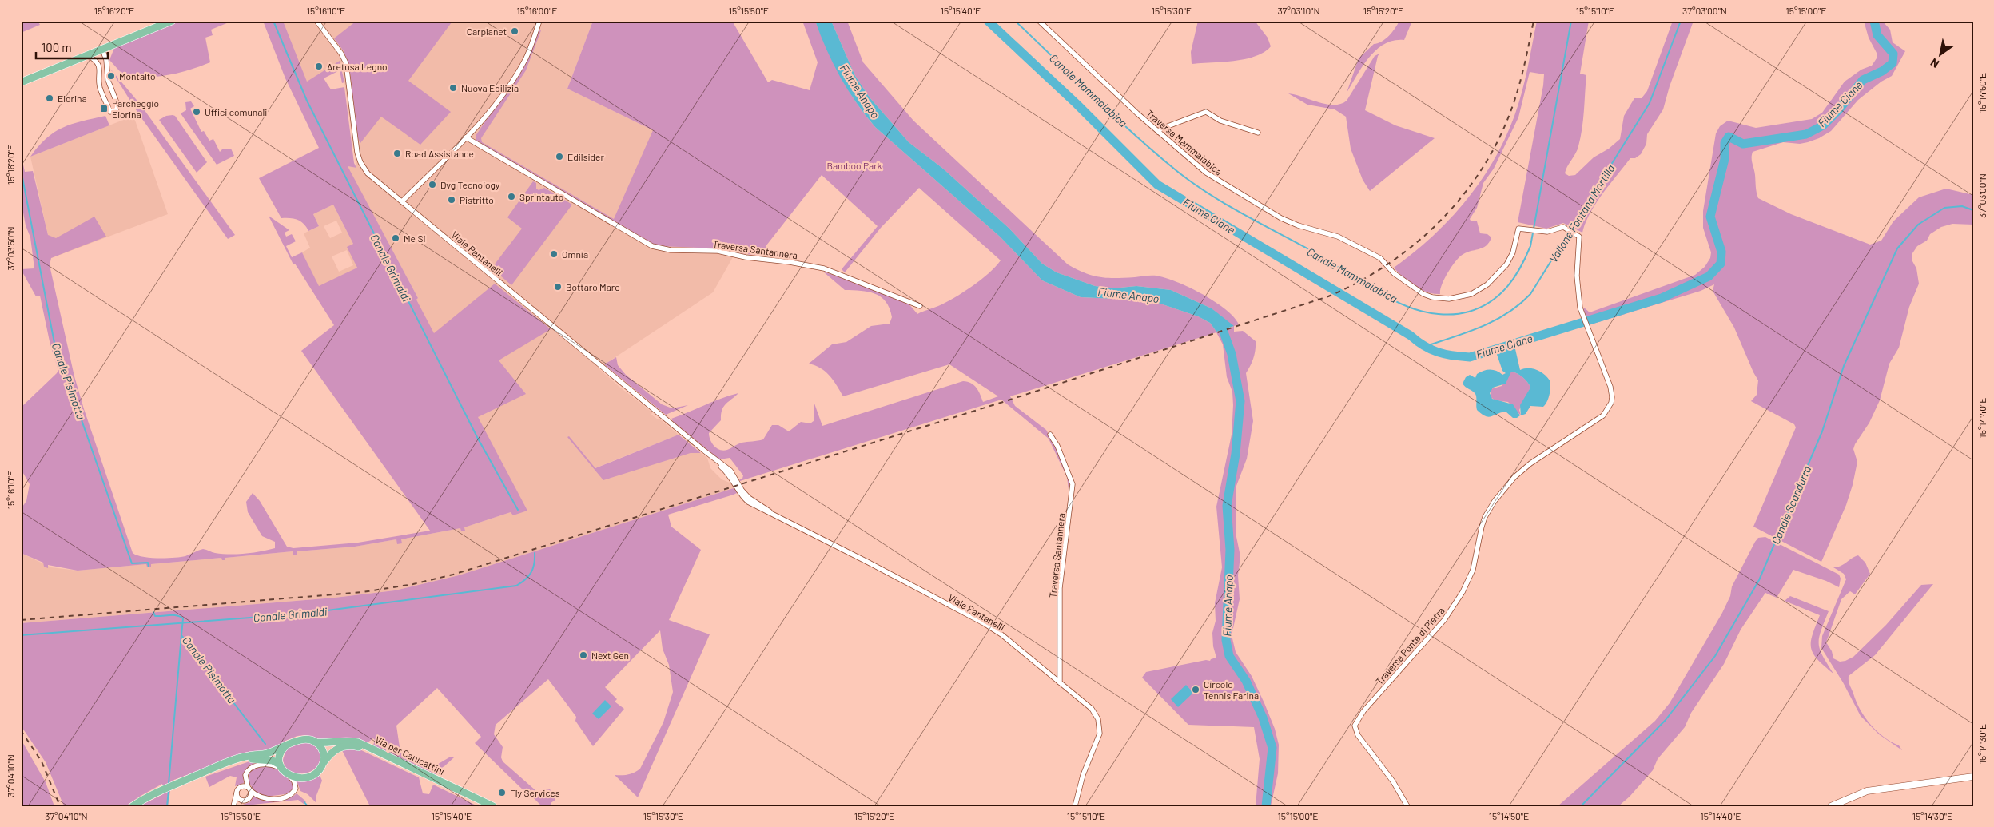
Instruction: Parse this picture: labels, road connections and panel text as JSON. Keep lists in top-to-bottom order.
{
  "streets": {
    "main road": ["Via per Canicattini"],
    "street": [
      "Traversa Mammaiabica",
      "Traversa Santannera",
      "Viale Pantanelli",
      "Traversa Ponte di Pietra"
    ]
  },
  "crossings": [
    ["Traversa Mammaiabica", "Traversa Ponte di Pietra"],
    ["Traversa Santannera", "Viale Pantanelli"]
  ],
  "water": [
    "Canale Mammaiabica",
    "Fiume Anapo",
    "Fiume Ciane",
    "Vallone Fontana Mortilla",
    "Canale Grimaldi",
    "Canale Pisimotta",
    "Canale Scandurra"
  ],
  "parks": ["Bamboo Park"],
  "places": {
    "other": [
      "Carplanet",
      "Aretusa Legno",
      "Montalto",
      "Nuova Edilizia",
      "Elorina",
      "Uffici comunali",
      "Road Assistance",
      "Edilsider",
      "Dvg Tecnology",
      "Sprintauto",
      "Pistritto",
      "Me Si",
      "Omnia",
      "Bottaro Mare",
      "Next Gen",
      "Circolo Tennis Farina",
      "Fly Services"
    ],
    "transit": ["Parcheggio Elorina"]
  },
  "scale_bar": "100 m",
  "north": "bottom left",
  "coordinates": [
    "15°16'20\"E",
    "15°16'10\"E",
    "15°16'00\"E",
    "15°15'50\"E",
    "15°15'40\"E",
    "15°15'30\"E",
    "37°03'10\"N",
    "15°15'20\"E",
    "15°15'10\"E",
    "37°03'00\"N",
    "15°15'00\"E",
    "15°14'50\"E",
    "37°03'50\"N",
    "15°14'40\"E",
    "15°14'30\"E",
    "37°04'10\"N"
  ]
}
